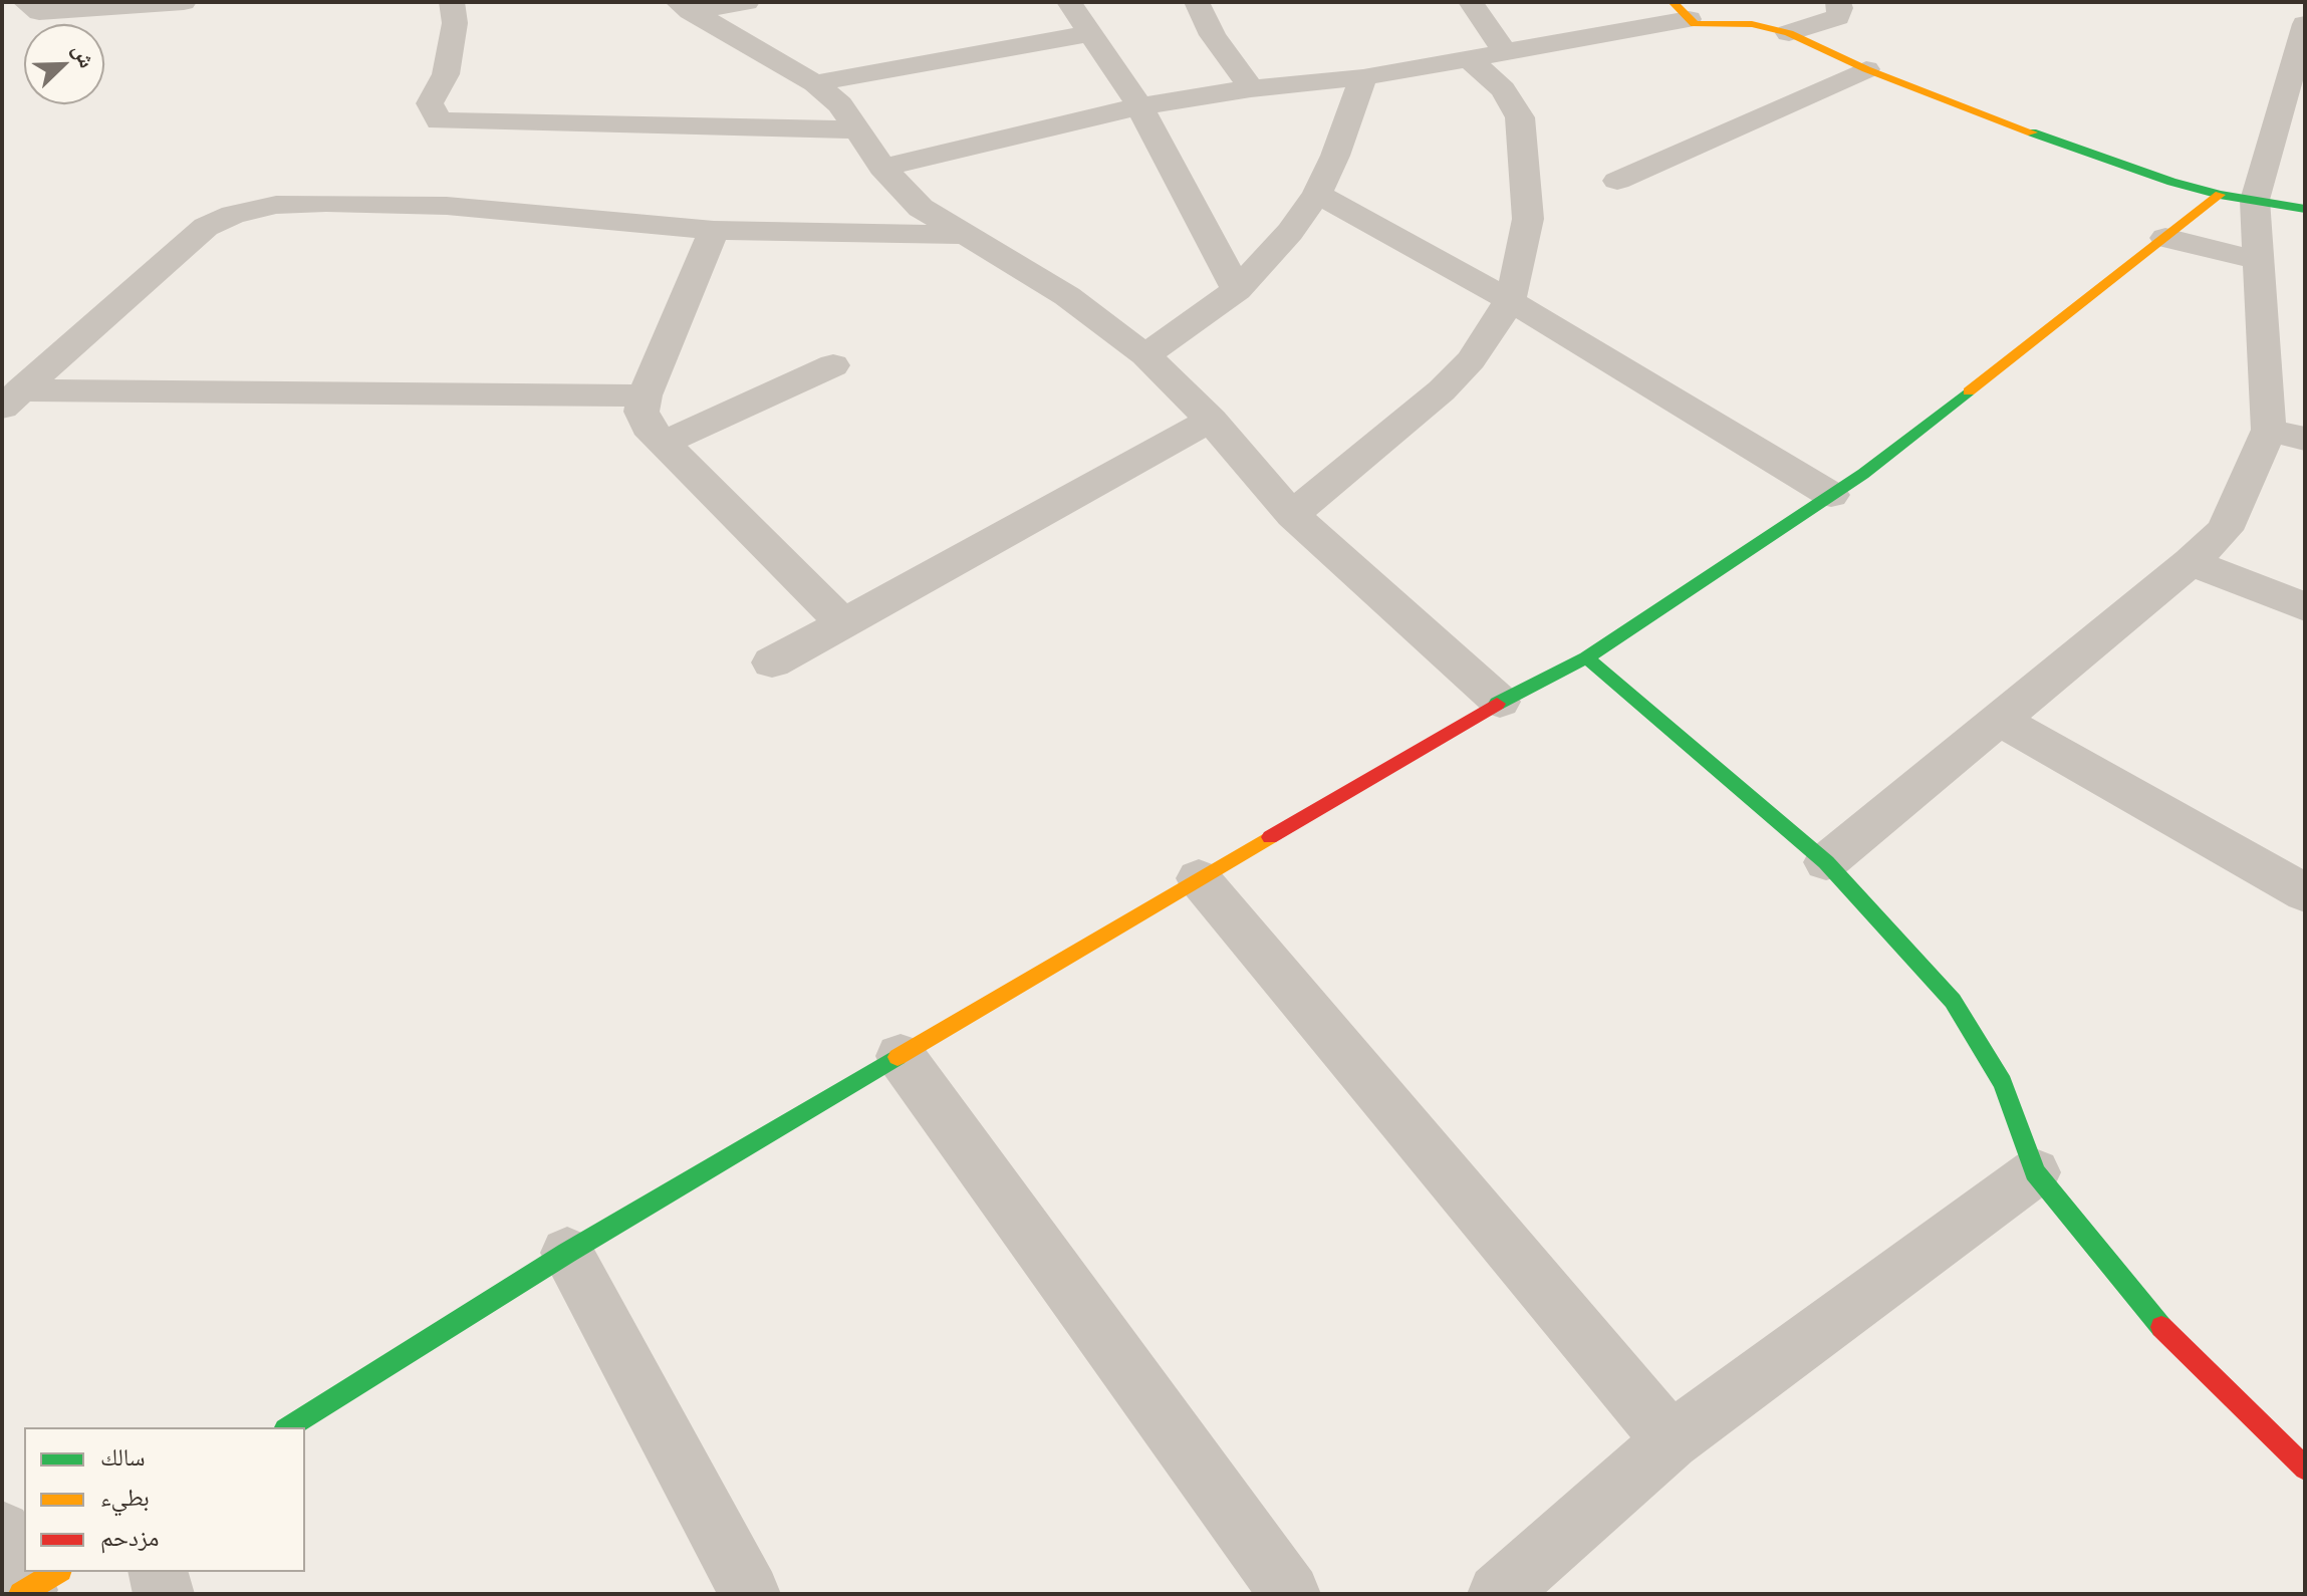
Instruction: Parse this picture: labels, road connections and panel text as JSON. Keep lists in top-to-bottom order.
{
  "legend": ["سالك", "بطيء", "مزدحم"],
  "north": "top right"
}
